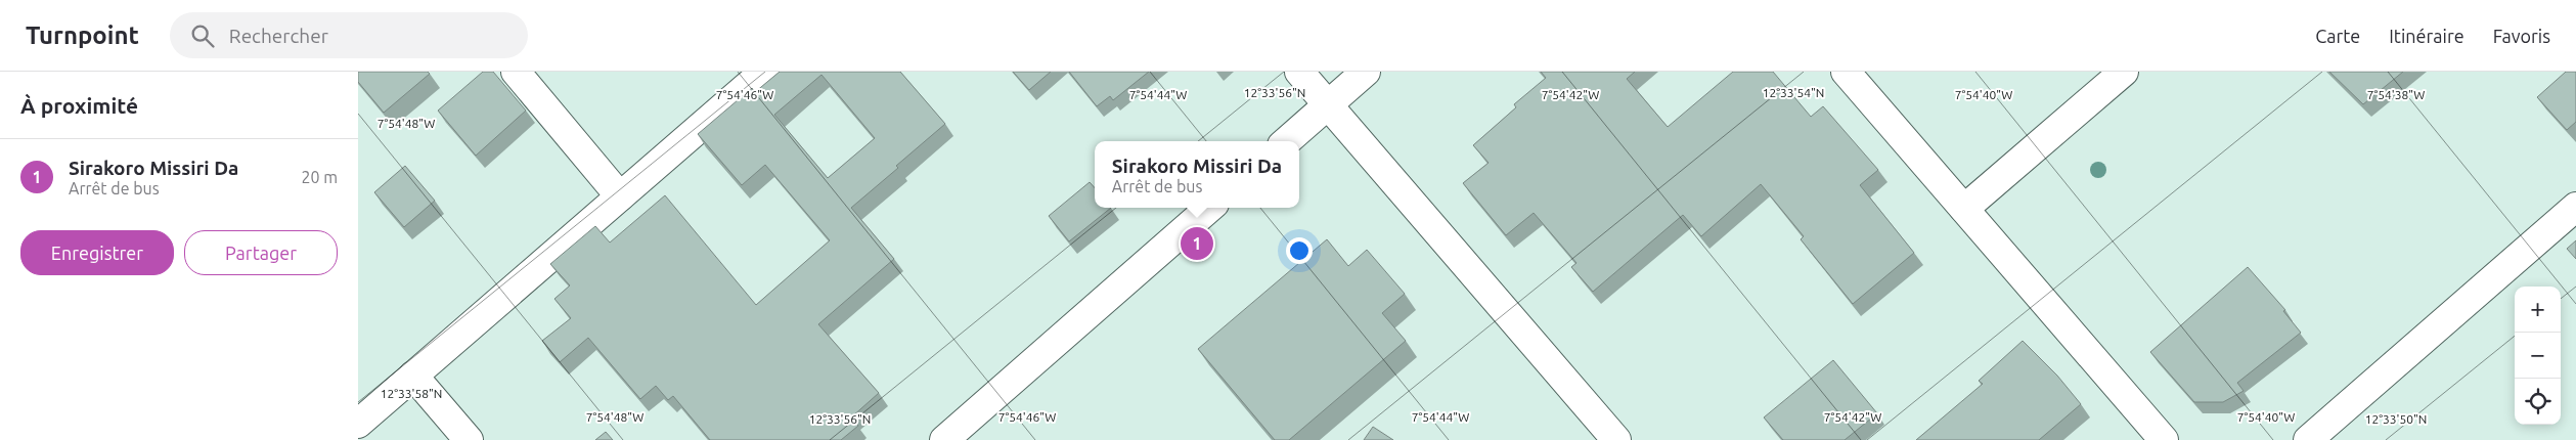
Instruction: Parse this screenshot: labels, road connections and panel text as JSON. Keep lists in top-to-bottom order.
{
  "page": {
    "header": "Turnpoint",
    "search": "Rechercher",
    "nav": ["Carte", "Itinéraire", "Favoris"],
    "heading": "À proximité",
    "list": [
      {
        "mark": "1",
        "name": "Sirakoro Missiri Da",
        "note": "Arrêt de bus",
        "value": "20 m"
      }
    ],
    "popup": ["Sirakoro Missiri Da", "Arrêt de bus"],
    "buttons": ["Enregistrer", "Partager"],
    "pins": "1",
    "map_buttons": ["+", "−"]
  },
  "coordinates": [
    "12°33'56\"N",
    "12°33'54\"N",
    "7°54'44\"W",
    "7°54'42\"W",
    "7°54'40\"W",
    "7°54'46\"W",
    "7°54'38\"W",
    "7°54'48\"W",
    "12°33'58\"N",
    "12°33'50\"N"
  ]
}
